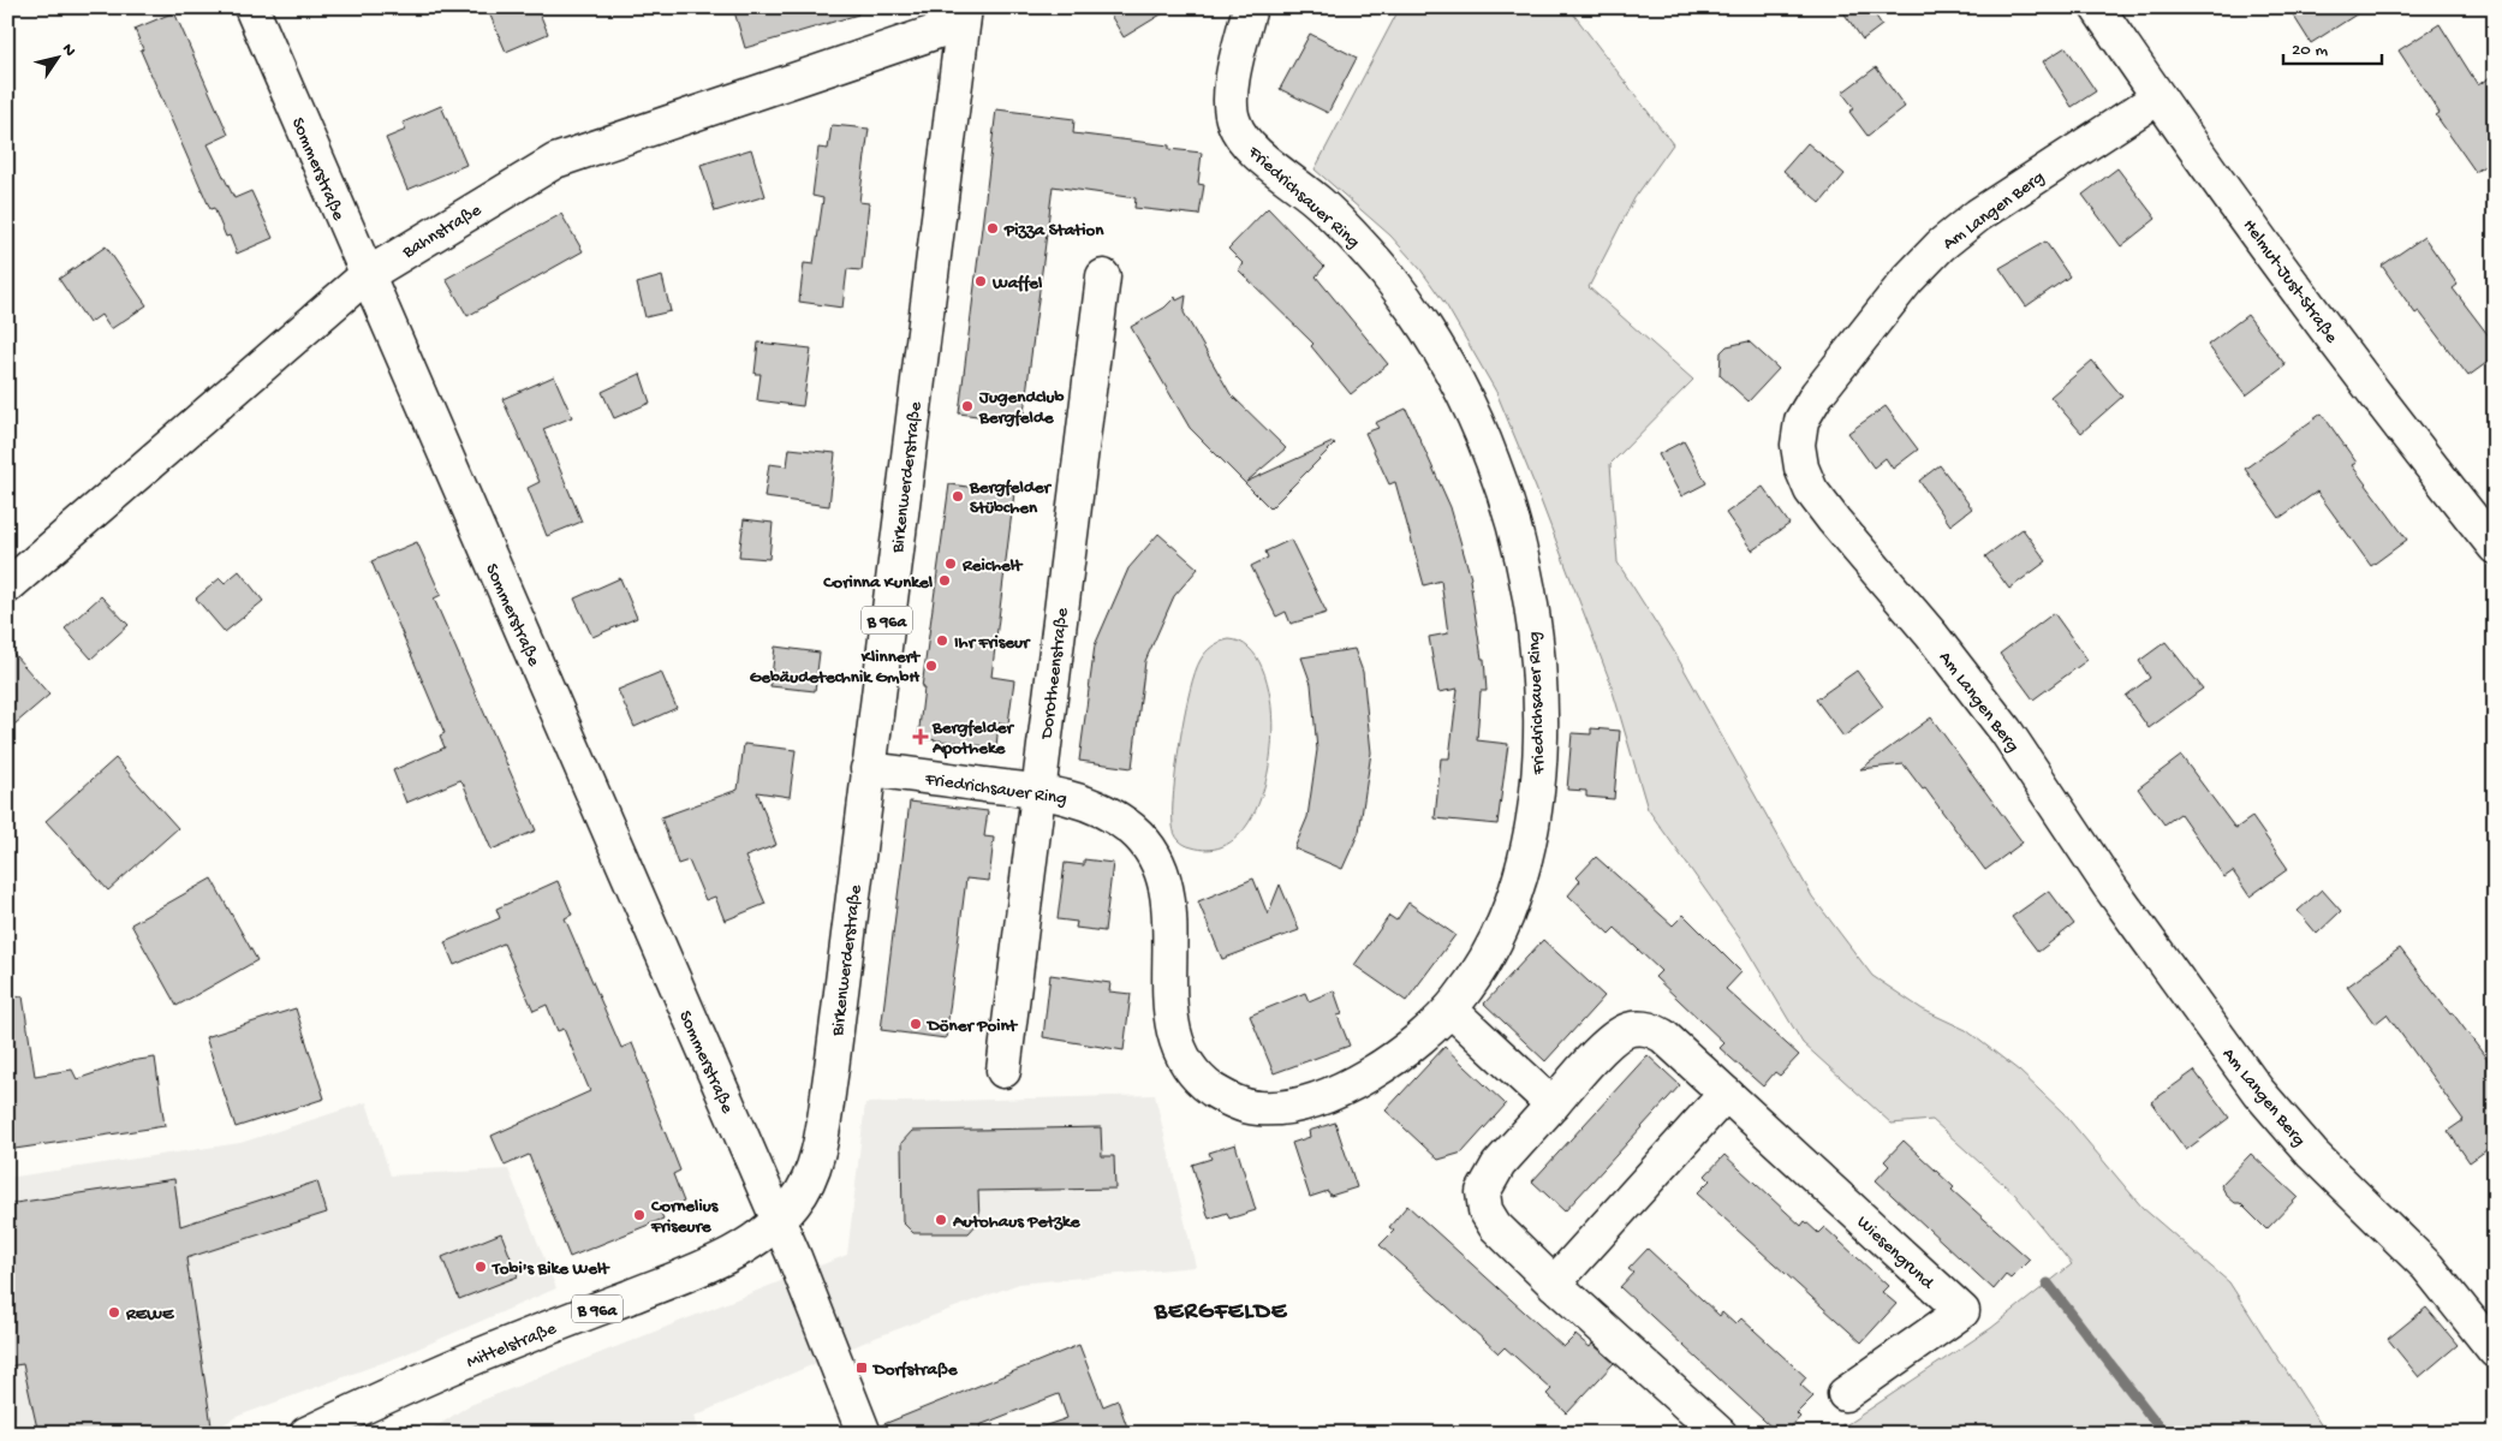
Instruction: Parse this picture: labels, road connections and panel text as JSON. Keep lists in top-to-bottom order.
{
  "streets": {
    "street": [
      "Sommerstraße",
      "Friedrichsauer Ring",
      "Am Langen Berg",
      "Bahnstraße",
      "Helmut-Just-Straße",
      "Birkenwerderstraße",
      "B 96a",
      "Dorotheenstraße",
      "Wiesengrund",
      "Mittelstraße"
    ]
  },
  "crossings": [
    ["Sommerstraße", "Bahnstraße"],
    ["Sommerstraße", "Birkenwerderstraße"],
    ["Sommerstraße", "Mittelstraße"],
    ["Friedrichsauer Ring", "Birkenwerderstraße"],
    ["Friedrichsauer Ring", "Dorotheenstraße"],
    ["Am Langen Berg", "Helmut-Just-Straße"],
    ["Bahnstraße", "Birkenwerderstraße"],
    ["Birkenwerderstraße", "Mittelstraße"]
  ],
  "districts": ["BERGFELDE"],
  "places": {
    "other": [
      "Pizza Station",
      "Waffel",
      "Jugendclub Bergfelde",
      "Bergfelder Stübchen",
      "Reichelt",
      "Corinna Kunkel",
      "Ihr Friseur",
      "Klinnert Gebäudetechnik GmbH",
      "Döner Point",
      "Cornelius Friseure",
      "Autohaus Petzke",
      "Tobi's Bike Welt",
      "REWE"
    ],
    "health": ["Bergfelder Apotheke"],
    "transit": ["Dorfstraße"]
  },
  "scale_bar": "20 m",
  "north": "top right"
}
